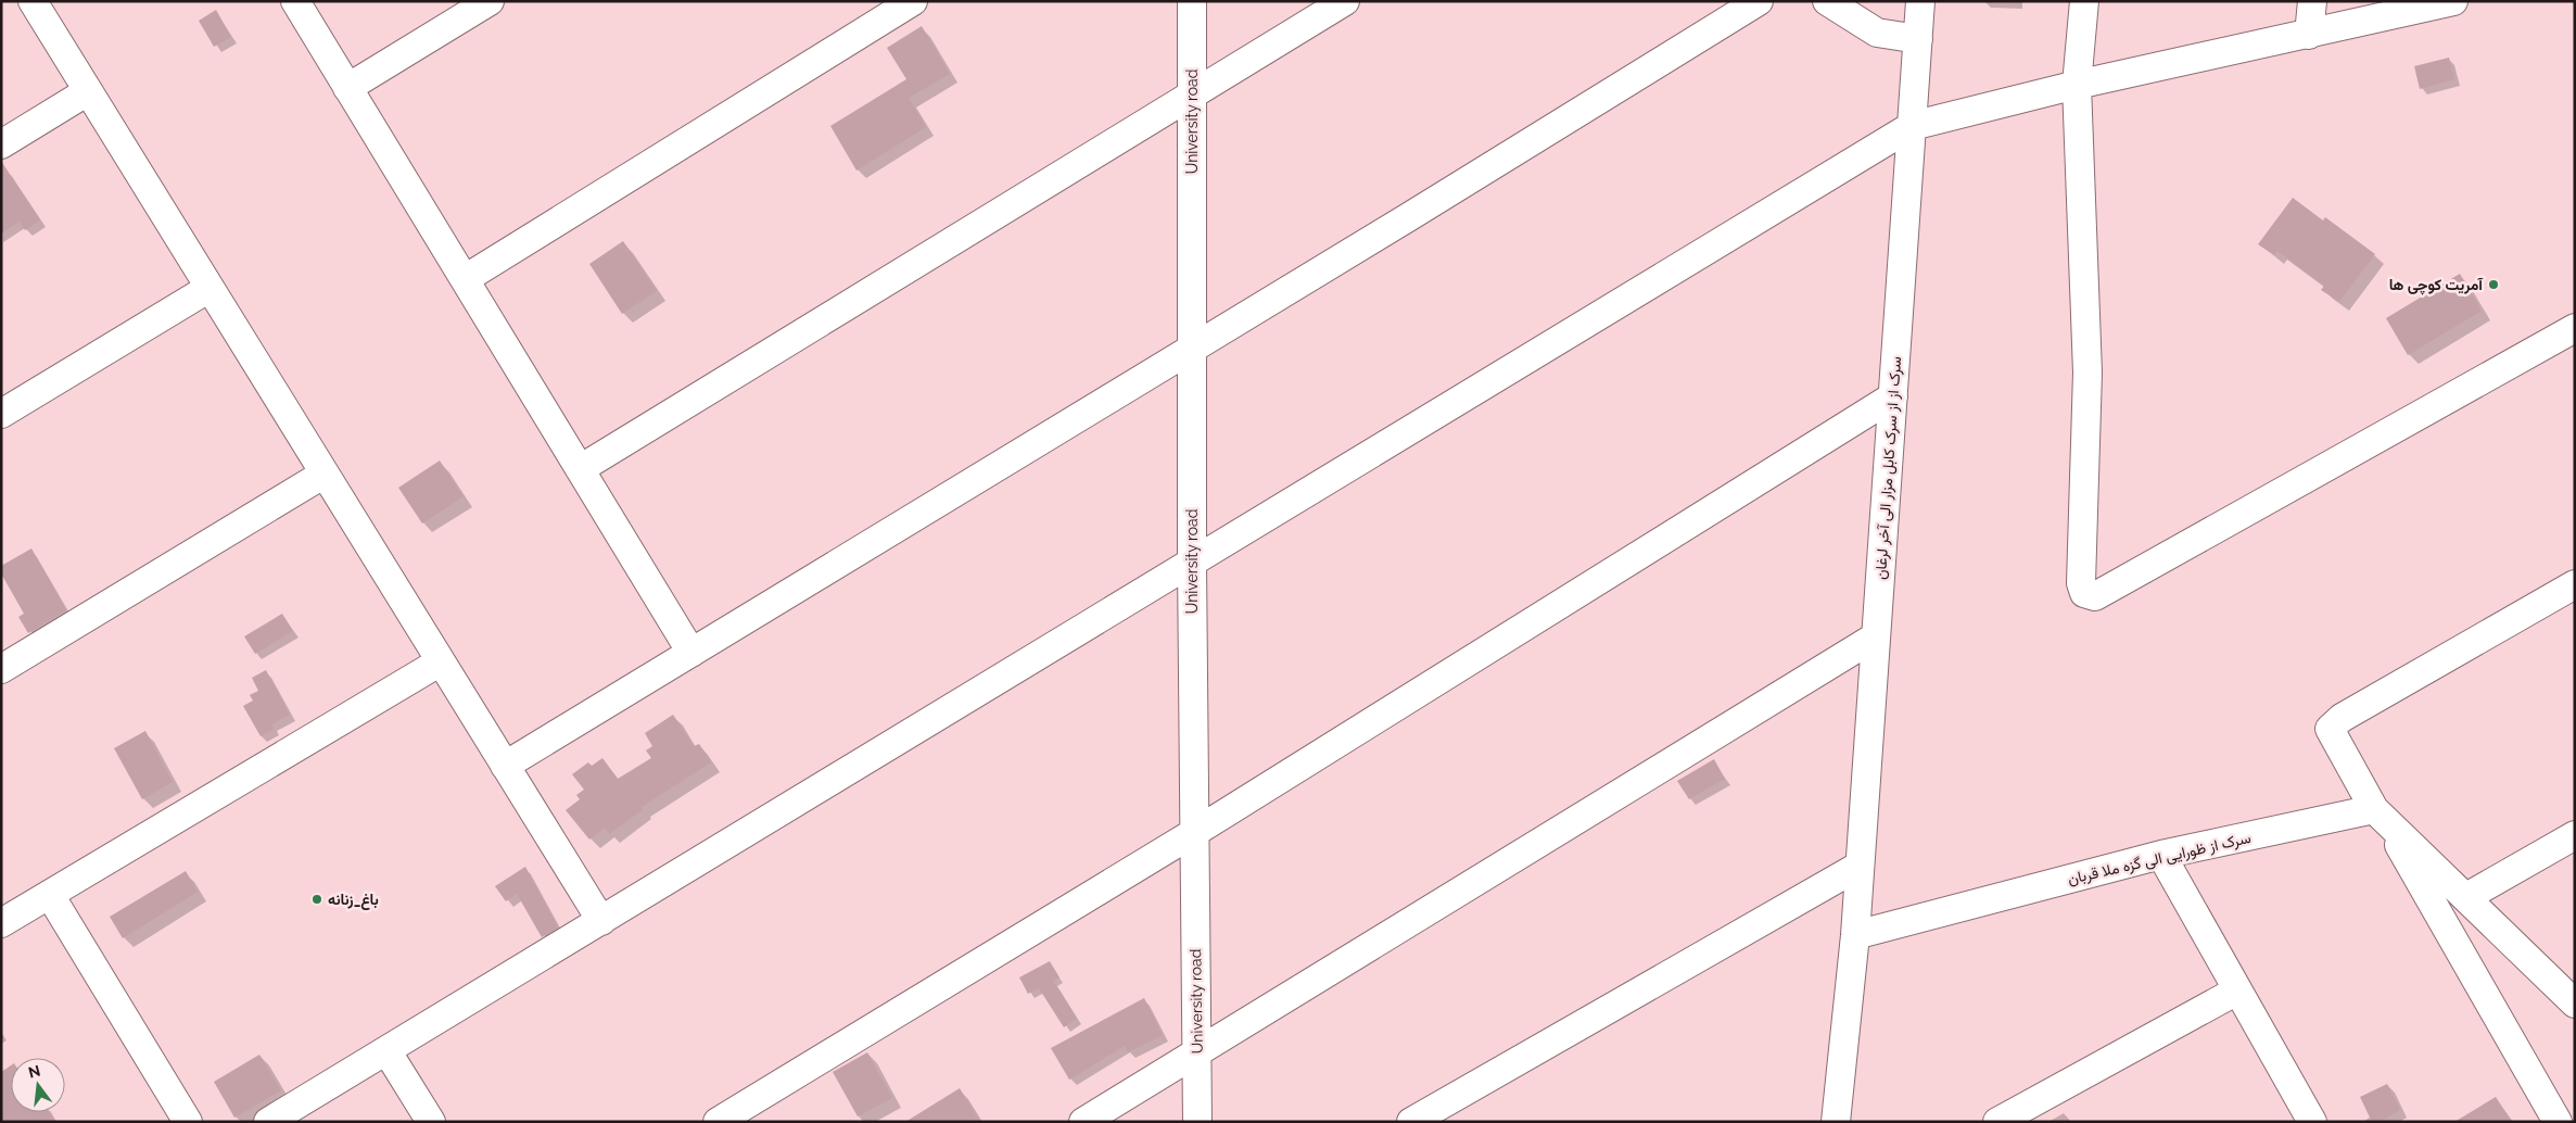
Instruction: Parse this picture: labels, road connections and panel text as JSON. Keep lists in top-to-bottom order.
{
  "streets": {
    "street": ["University road", "سرک از از سرک کابل مزار الی آخر لرغان", "سرک از ظورایی الی گزه ملا قربان"]
  },
  "crossings": [
    ["سرک از از سرک کابل مزار الی آخر لرغان", "سرک از ظورایی الی گزه ملا قربان"]
  ],
  "places": ["آمریت کوچی ها", "باغ_زنانه"],
  "north": "top"
}
